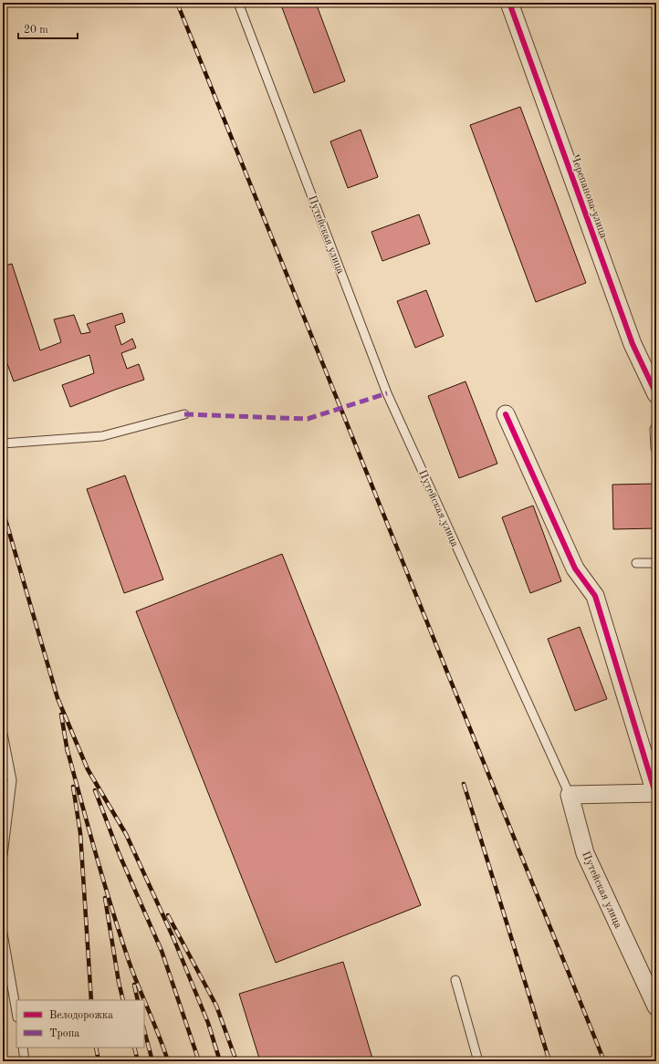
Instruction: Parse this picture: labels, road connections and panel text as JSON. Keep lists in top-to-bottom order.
{
  "streets": {
    "street": ["Черепанова улица", "Путейская улица"]
  },
  "legend": ["Велодорожка", "Тропа"],
  "scale_bar": "20 m"
}
